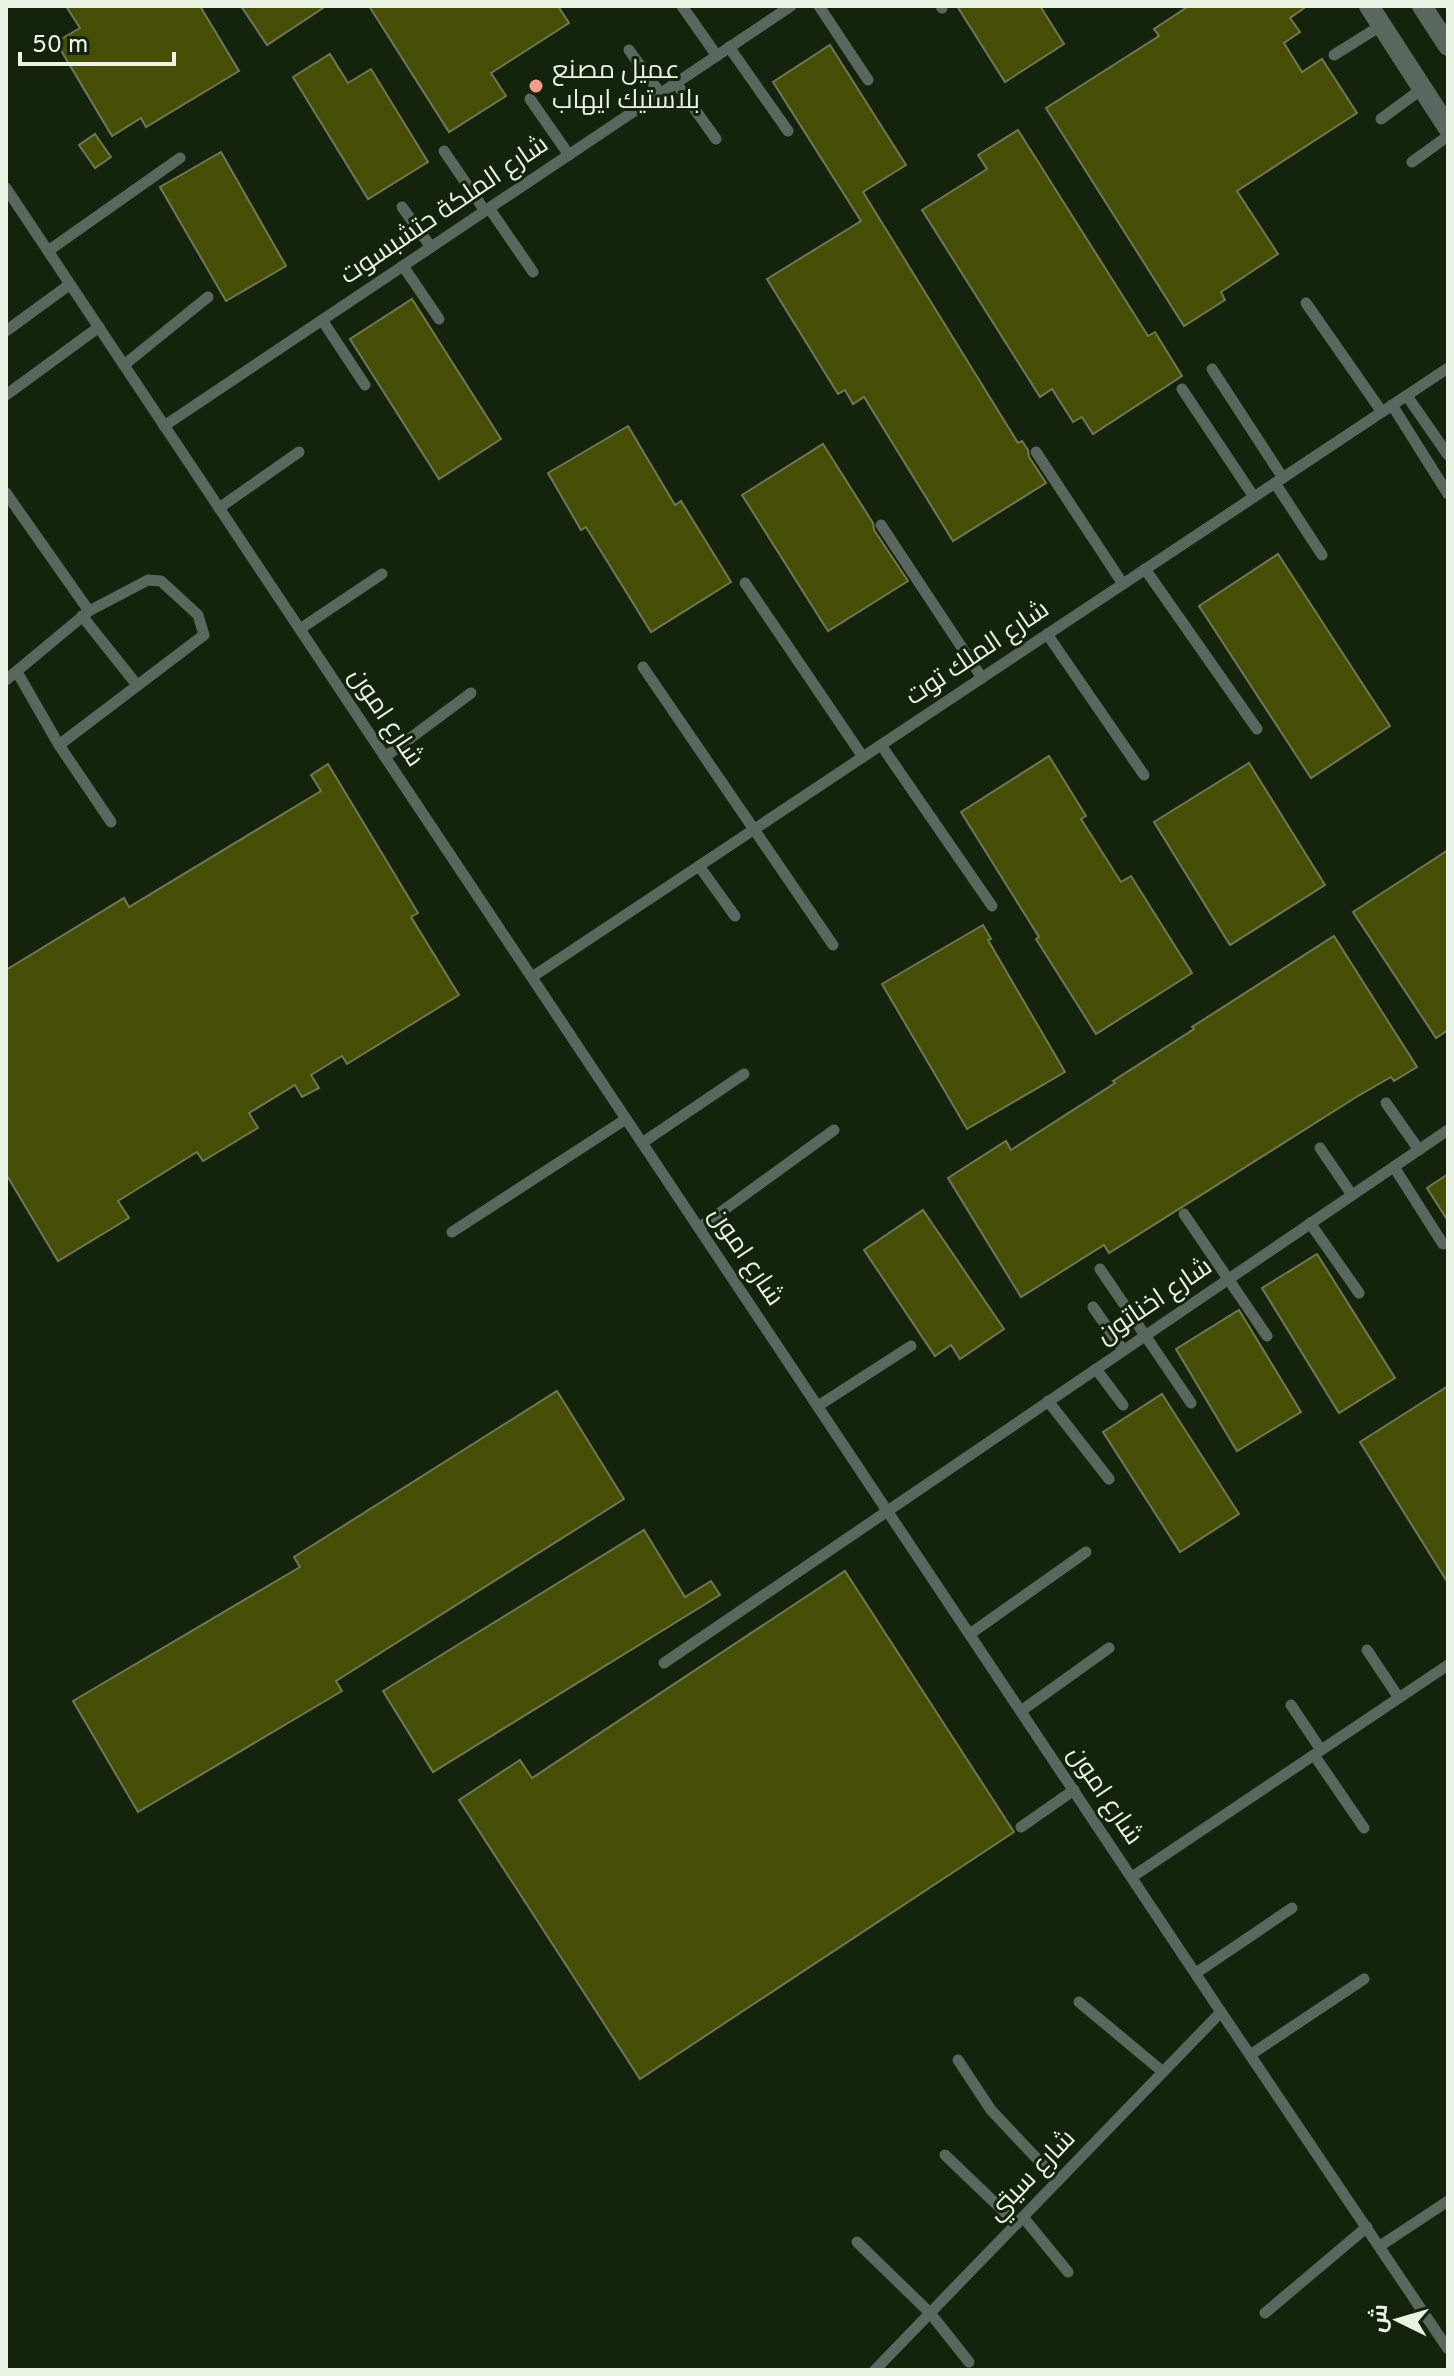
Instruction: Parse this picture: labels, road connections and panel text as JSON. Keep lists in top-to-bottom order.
{
  "streets": {
    "lane": [
      "شارع الملكة حتشبسوت",
      "شارع الملك توت",
      "شارع امون",
      "شارع اخناتون",
      "شارع سيتي"
    ]
  },
  "crossings": [
    ["شارع الملكة حتشبسوت", "شارع امون"],
    ["شارع الملك توت", "شارع امون"],
    ["شارع امون", "شارع اخناتون"],
    ["شارع امون", "شارع سيتي"]
  ],
  "places": ["عميل مصنع بلاستيك ايهاب"],
  "scale_bar": "50 m",
  "north": "left"
}
